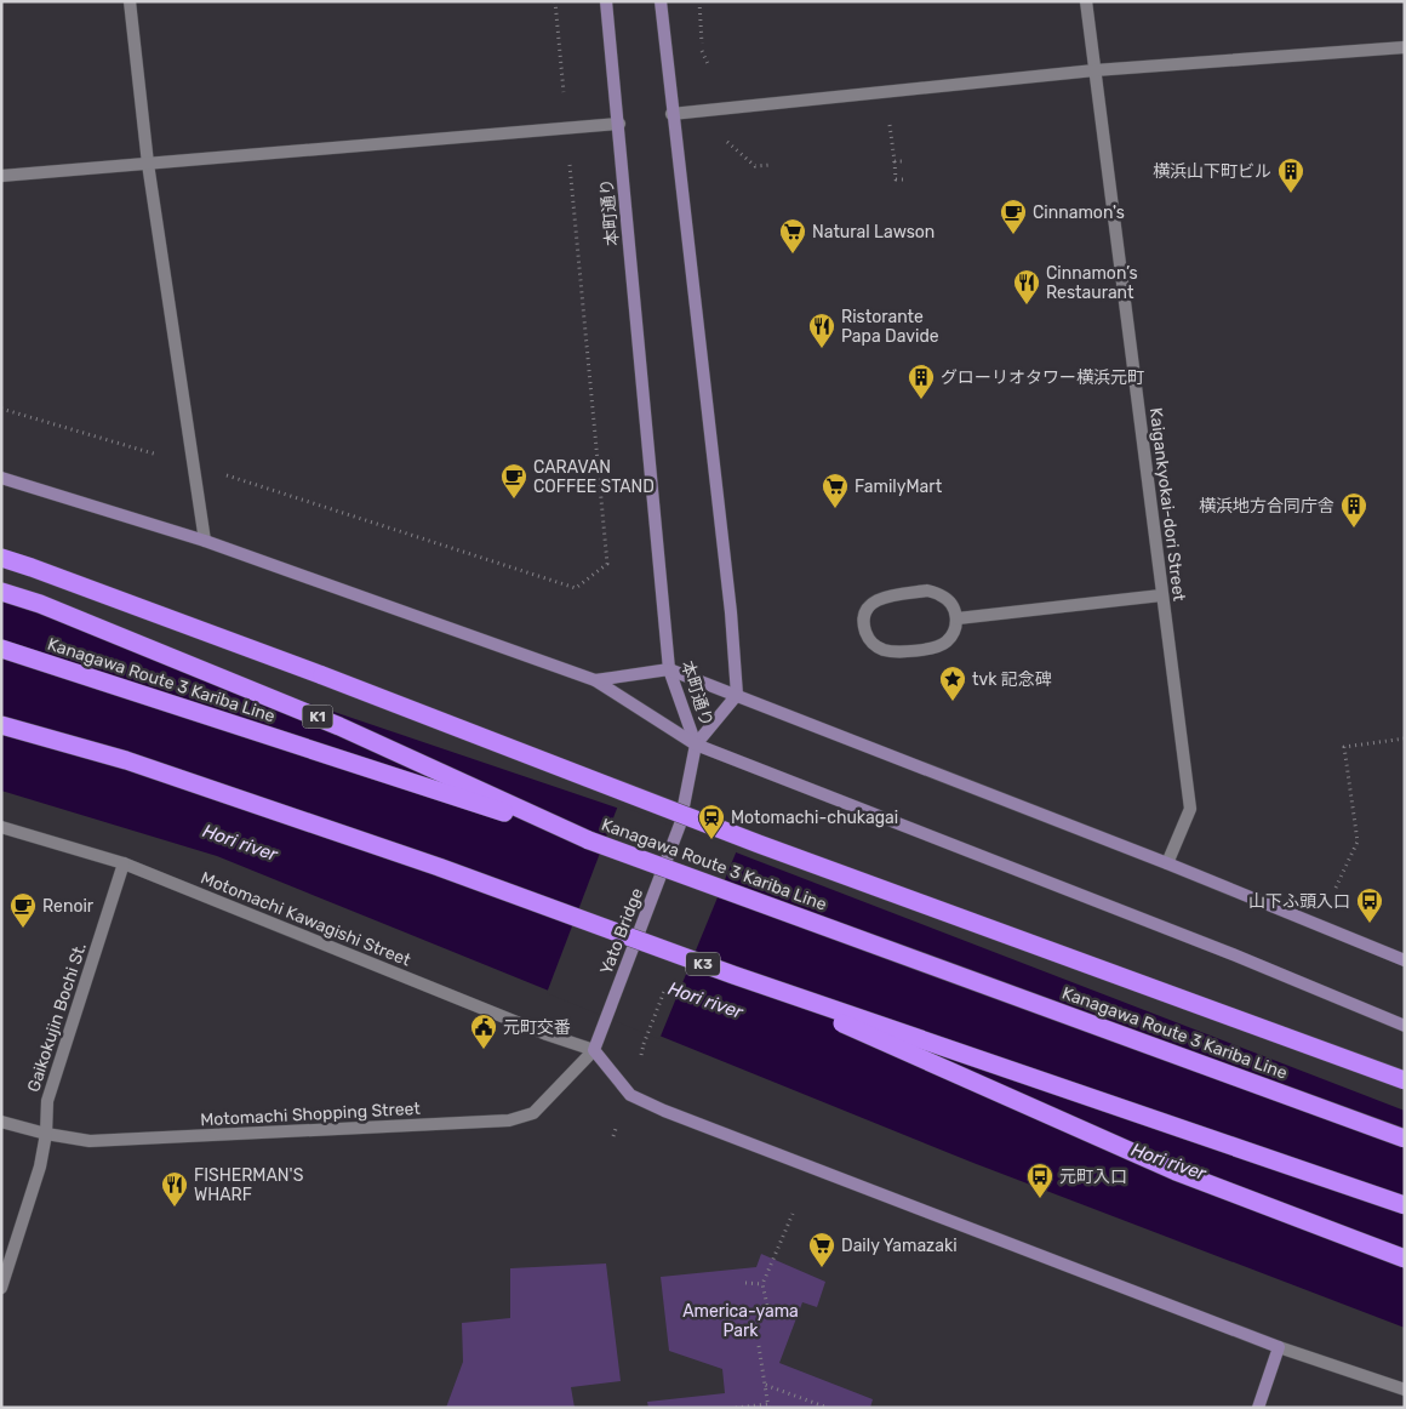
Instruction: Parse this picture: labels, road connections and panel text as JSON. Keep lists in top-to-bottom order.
{
  "streets": {
    "highway": ["Kanagawa Route 3 Kariba Line", "K1", "K3"],
    "street": [
      "本町通り",
      "Kaigankyokai-dori Street",
      "Motomachi Kawagishi Street",
      "Yato Bridge",
      "Gaikokujin Bochi St.",
      "Motomachi Shopping Street"
    ]
  },
  "crossings": [
    ["本町通り", "Yato Bridge"],
    ["Kanagawa Route 3 Kariba Line", "K1"],
    ["Motomachi Kawagishi Street", "Yato Bridge"],
    ["Motomachi Kawagishi Street", "Gaikokujin Bochi St."],
    ["Motomachi Kawagishi Street", "Motomachi Shopping Street"],
    ["Yato Bridge", "Motomachi Shopping Street"],
    ["Gaikokujin Bochi St.", "Motomachi Shopping Street"]
  ],
  "water": ["Hori river"],
  "parks": ["America-yama Park"],
  "places": {
    "building": ["横浜山下町ビル", "グローリオタワー横浜元町", "横浜地方合同庁舎"],
    "cafe": ["Cinnamon's", "CARAVAN COFFEE STAND", "Renoir"],
    "supermarket": ["Natural Lawson", "FamilyMart", "Daily Yamazaki"],
    "restaurant": ["Cinnamon’s Restaurant", "Ristorante Papa Davide", "FISHERMAN'S WHARF"],
    "place": ["tvk 記念碑"],
    "station": ["Motomachi-chukagai"],
    "bus stop": ["山下ふ頭入口", "元町入口"],
    "public building": ["元町交番"]
  }
}
